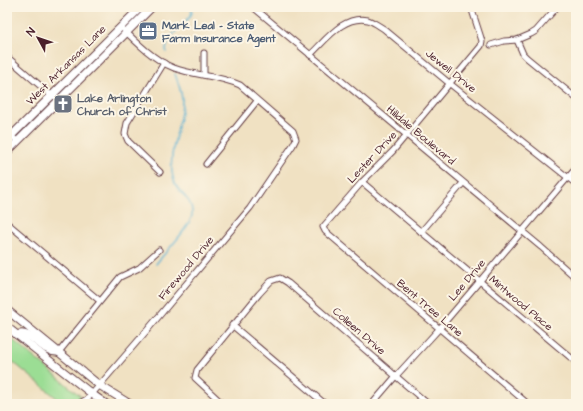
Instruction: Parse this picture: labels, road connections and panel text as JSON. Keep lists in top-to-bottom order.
{
  "streets": {
    "main road": ["West Arkansas Lane"],
    "street": [
      "Jewell Drive",
      "Hilldale Boulevard",
      "Lester Drive",
      "Firewood Drive",
      "Lee Drive",
      "Mintwood Place",
      "Bent Tree Lane",
      "Colleen Drive"
    ]
  },
  "crossings": [
    ["Jewell Drive", "Hilldale Boulevard"],
    ["Jewell Drive", "Lester Drive"],
    ["Jewell Drive", "Lee Drive"],
    ["Hilldale Boulevard", "Lester Drive"],
    ["Hilldale Boulevard", "Lee Drive"],
    ["Lester Drive", "Mintwood Place"],
    ["Lester Drive", "Bent Tree Lane"],
    ["Lee Drive", "Mintwood Place"],
    ["Lee Drive", "Bent Tree Lane"],
    ["Lee Drive", "Colleen Drive"]
  ],
  "places": {
    "office": ["Mark Leal - State Farm Insurance Agent"],
    "church": ["Lake Arlington Church of Christ"]
  },
  "north": "top left"
}
